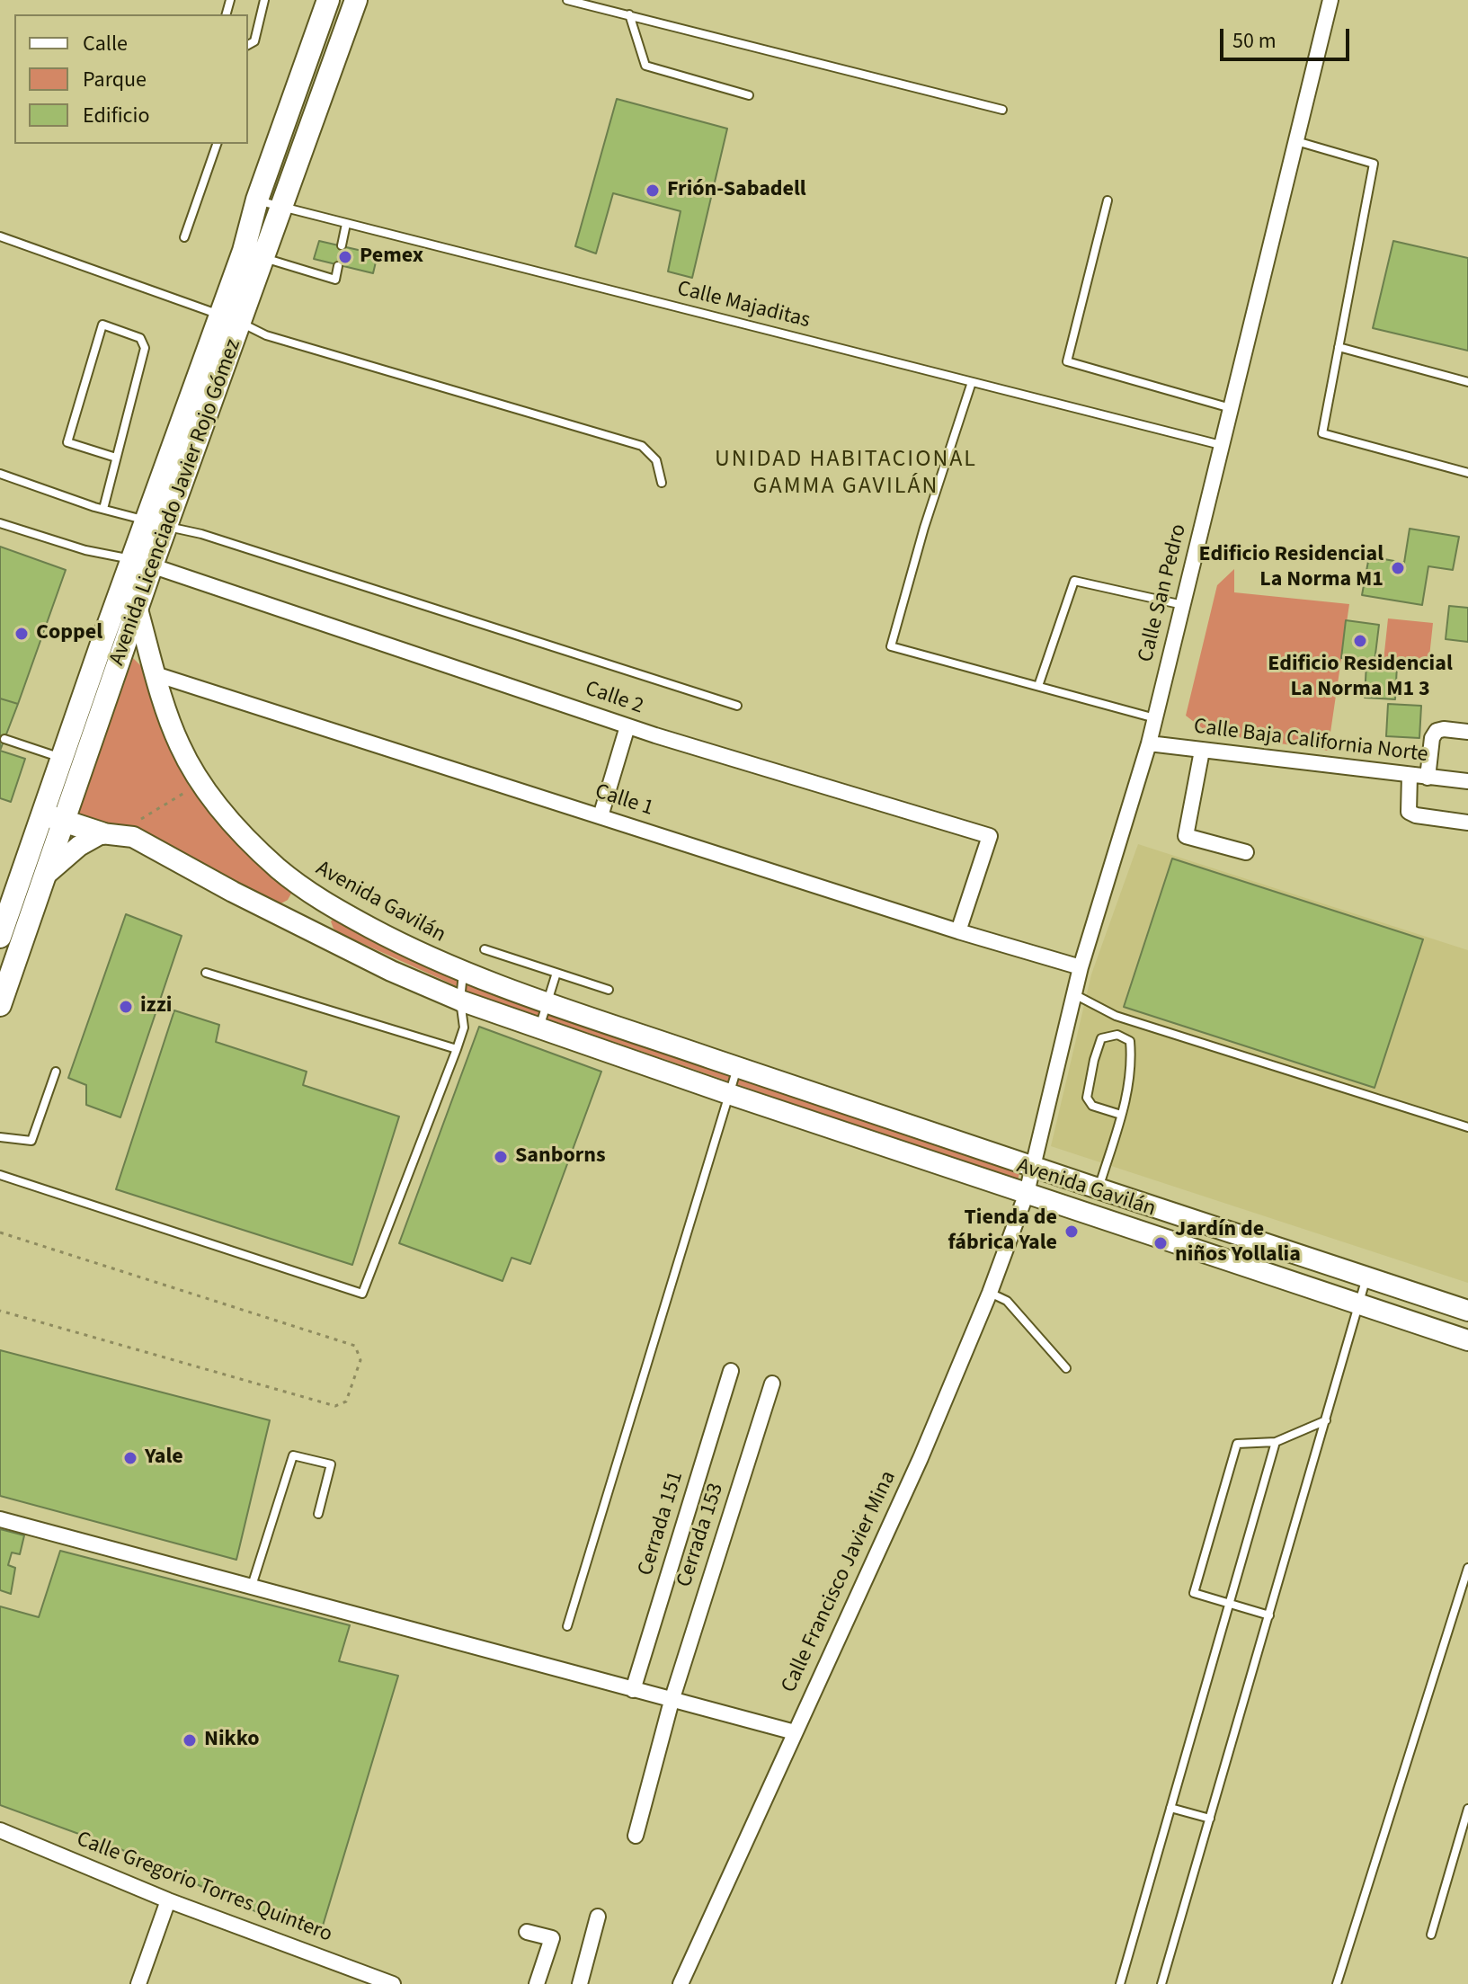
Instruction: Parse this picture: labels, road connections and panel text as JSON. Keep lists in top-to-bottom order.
{
  "streets": {
    "main road": ["Avenida Licenciado Javier Rojo Gómez", "Avenida Gavilán"],
    "street": [
      "Calle San Pedro",
      "Calle 2",
      "Calle Baja California Norte",
      "Calle 1",
      "Cerrada 151",
      "Cerrada 153",
      "Calle Francisco Javier Mina",
      "Calle Gregorio Torres Quintero"
    ],
    "lane": ["Calle Majaditas"]
  },
  "crossings": [
    ["Calle Majaditas", "Avenida Licenciado Javier Rojo Gómez"],
    ["Calle Majaditas", "Calle San Pedro"],
    ["Avenida Licenciado Javier Rojo Gómez", "Calle 2"],
    ["Avenida Licenciado Javier Rojo Gómez", "Avenida Gavilán"],
    ["Calle San Pedro", "Calle Baja California Norte"],
    ["Calle San Pedro", "Calle 1"],
    ["Calle San Pedro", "Avenida Gavilán"],
    ["Calle San Pedro", "Calle Francisco Javier Mina"],
    ["Calle 2", "Calle 1"],
    ["Calle 1", "Avenida Gavilán"],
    ["Avenida Gavilán", "Calle Francisco Javier Mina"]
  ],
  "districts": ["UNIDAD HABITACIONAL GAMMA GAVILÁN"],
  "places": [
    "Frión-Sabadell",
    "Pemex",
    "Edificio Residencial La Norma M1",
    "Coppel",
    "Edificio Residencial La Norma M1 3",
    "izzi",
    "Sanborns",
    "Tienda de fábrica Yale",
    "Jardín de niños Yollalia",
    "Yale",
    "Nikko"
  ],
  "legend": ["Calle", "Parque", "Edificio"],
  "scale_bar": "50 m"
}
